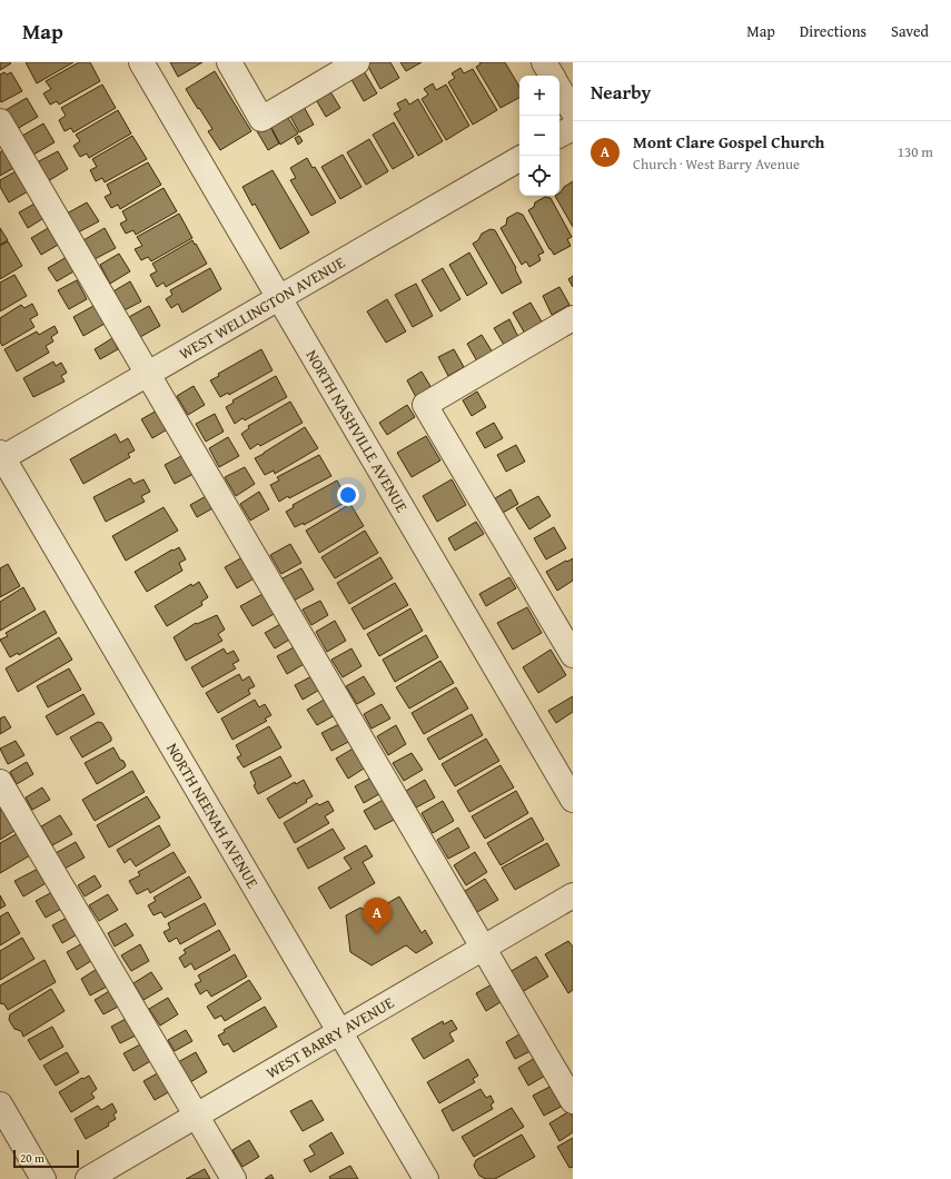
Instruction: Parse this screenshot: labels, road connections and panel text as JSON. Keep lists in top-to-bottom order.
{
  "streets": {
    "street": [
      "WEST WELLINGTON AVENUE",
      "NORTH NASHVILLE AVENUE",
      "NORTH NEENAH AVENUE",
      "WEST BARRY AVENUE"
    ]
  },
  "crossings": [
    ["WEST WELLINGTON AVENUE", "NORTH NASHVILLE AVENUE"],
    ["WEST WELLINGTON AVENUE", "NORTH NEENAH AVENUE"],
    ["NORTH NEENAH AVENUE", "WEST BARRY AVENUE"]
  ],
  "scale_bar": "20 m",
  "page": {
    "header": "Map",
    "nav": ["Map", "Directions", "Saved"],
    "heading": "Nearby",
    "map_buttons": ["+", "−"],
    "list": [
      {
        "mark": "A",
        "name": "Mont Clare Gospel Church",
        "note": "Church · West Barry Avenue",
        "value": "130 m"
      }
    ],
    "pins": "A",
    "scale": "20 m"
  }
}
